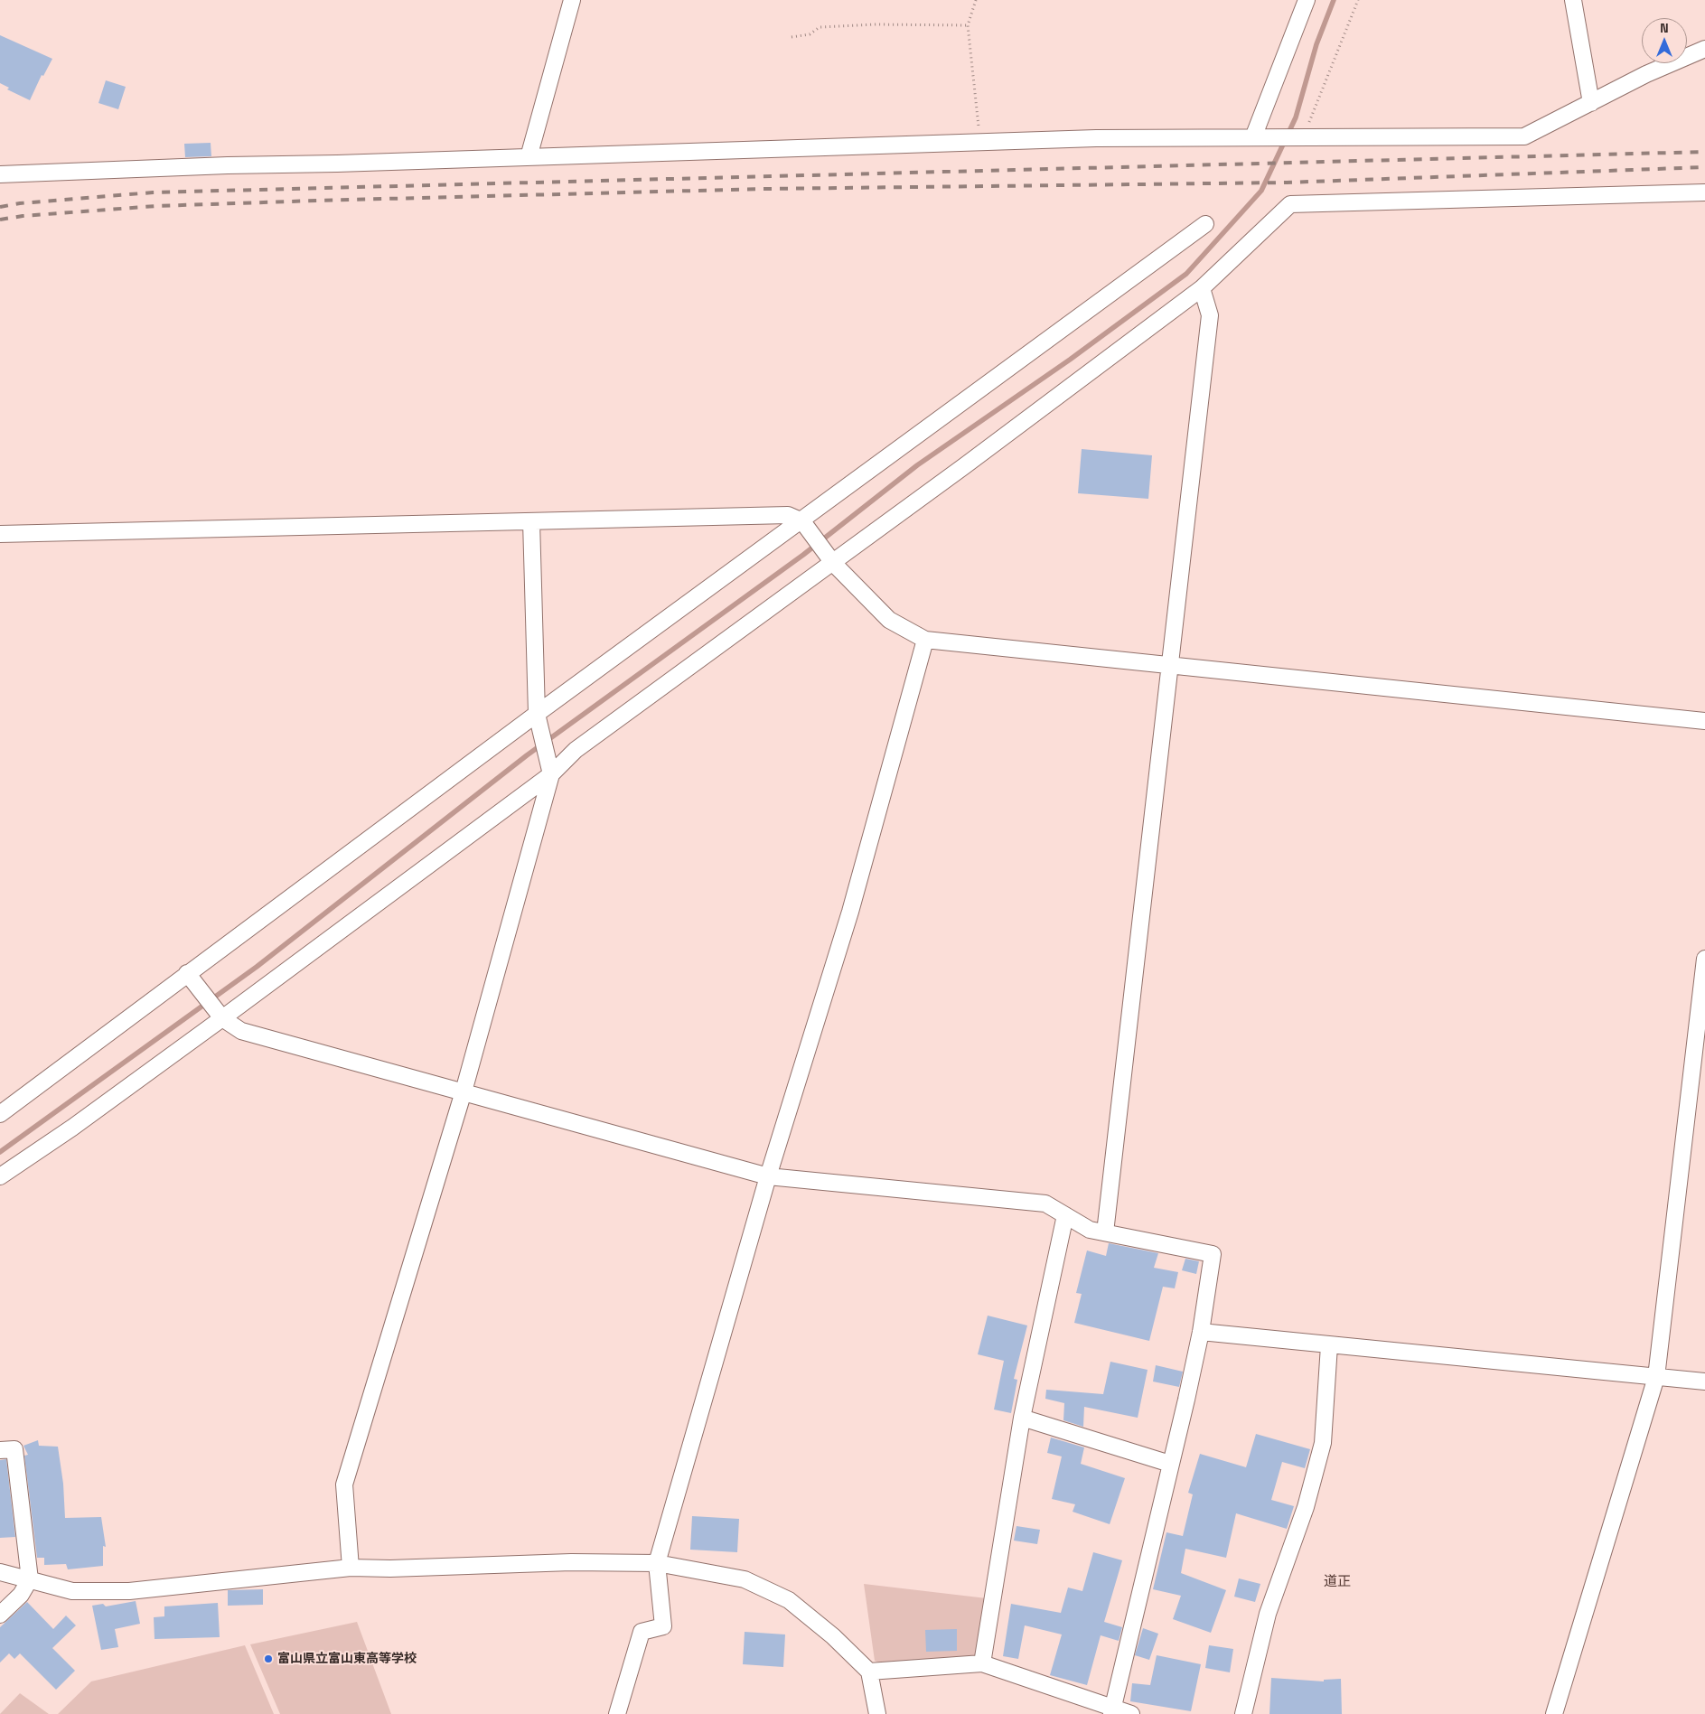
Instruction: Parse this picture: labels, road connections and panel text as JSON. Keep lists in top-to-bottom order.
{
  "districts": ["道正"],
  "places": ["富山県立富山東高等学校"],
  "north": "top"
}
